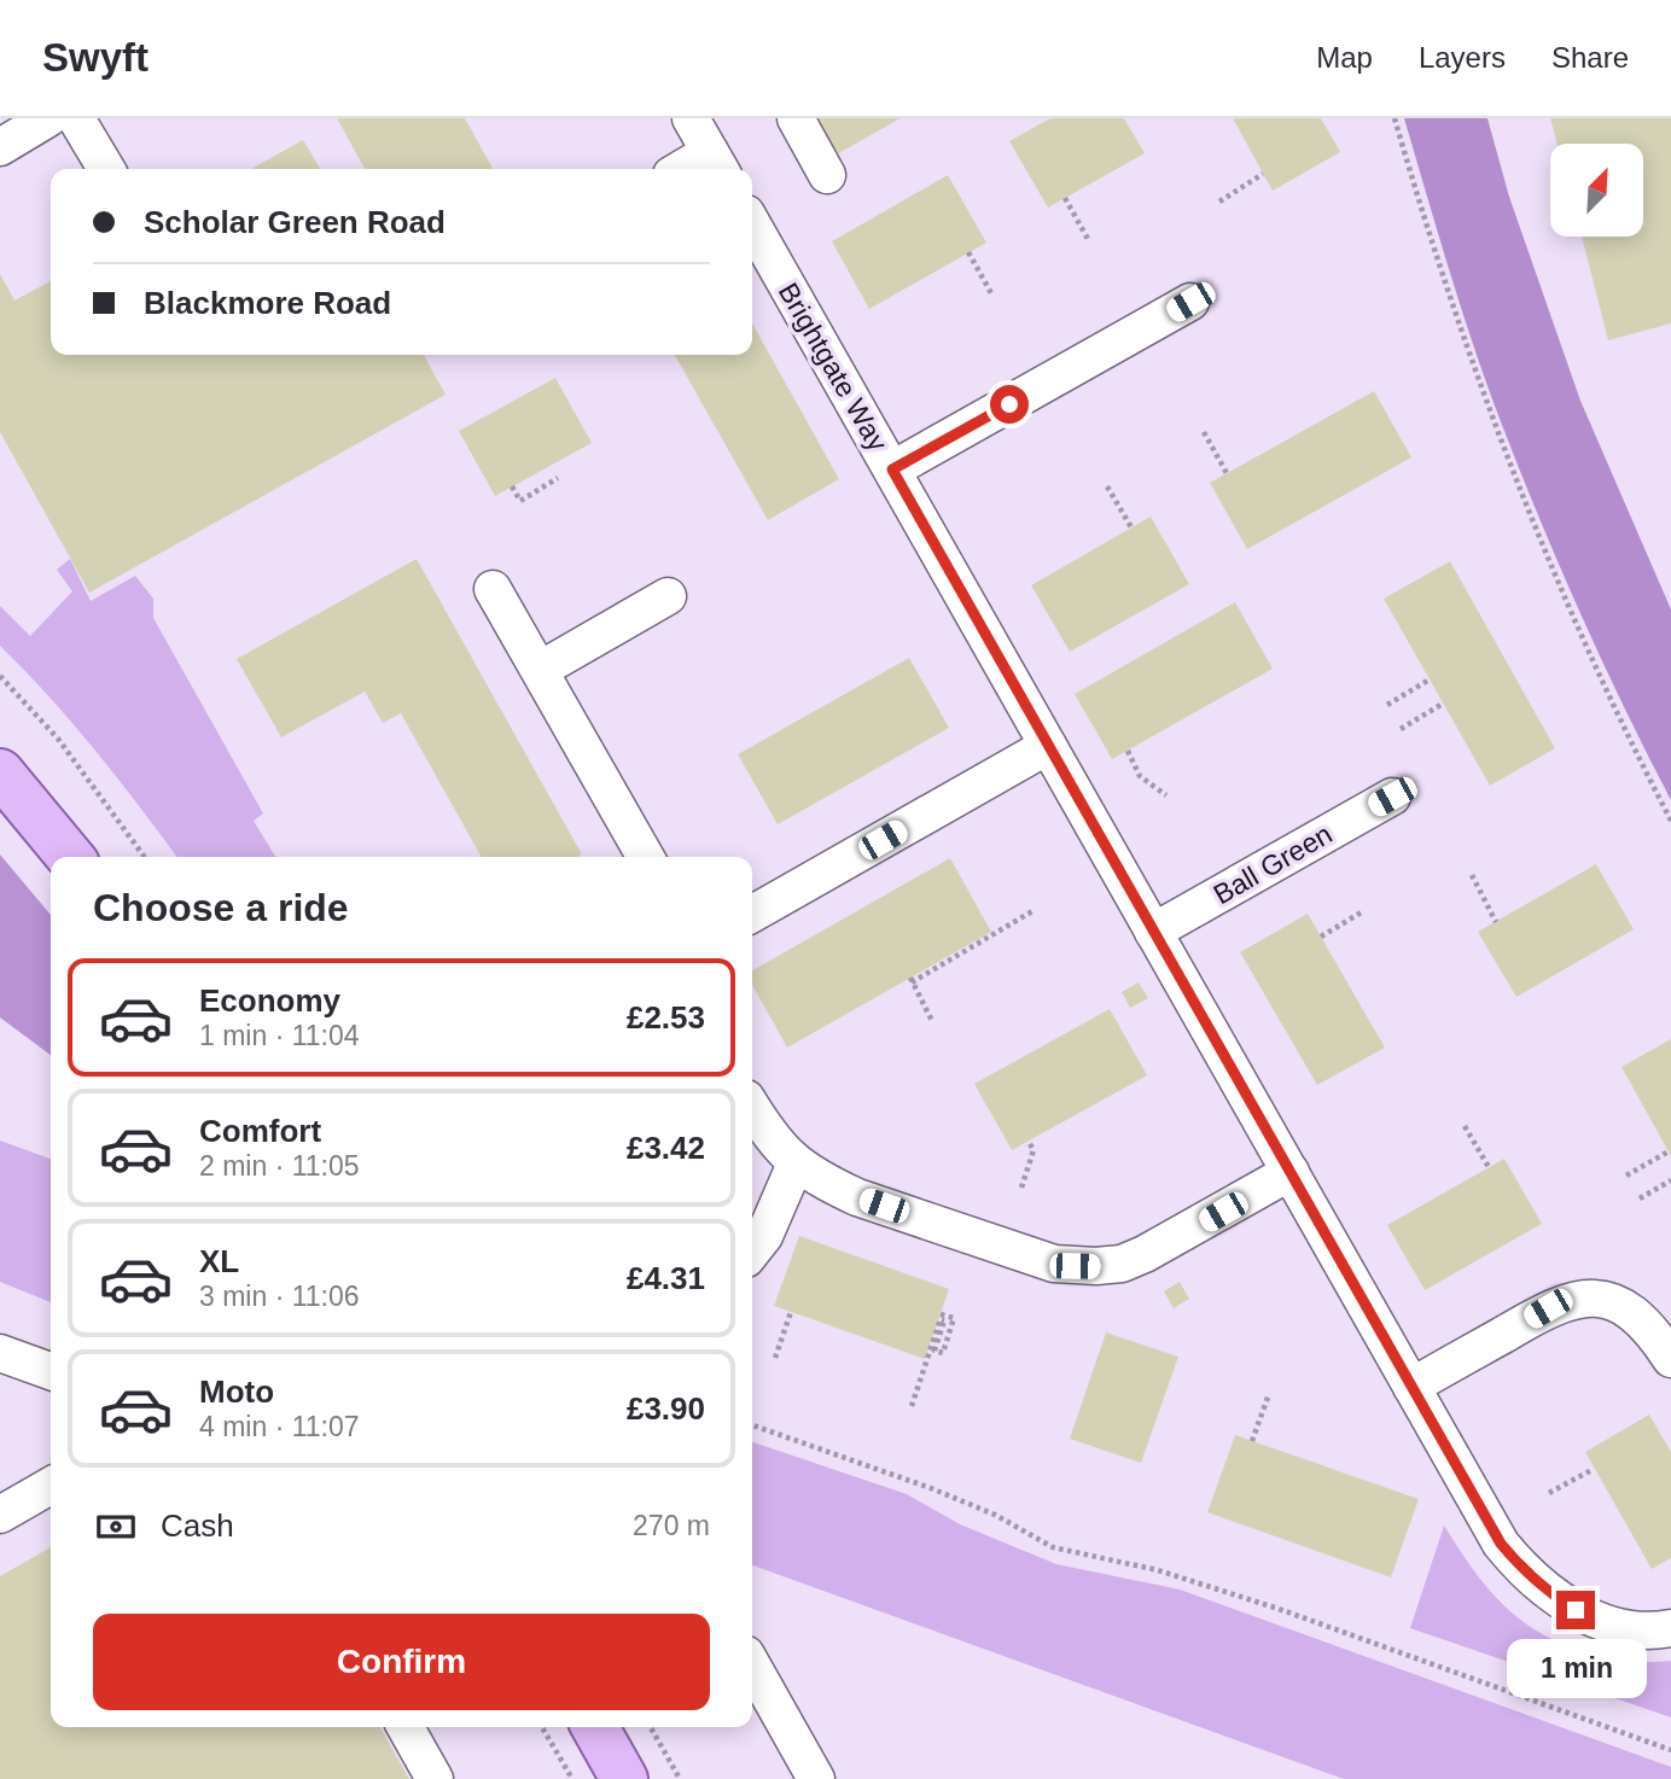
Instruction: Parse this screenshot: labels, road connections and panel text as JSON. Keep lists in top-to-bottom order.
{
  "streets": {
    "street": ["Brightgate Way", "Ball Green"]
  },
  "crossings": [
    ["Brightgate Way", "Ball Green"]
  ],
  "north": "top right",
  "page": {
    "header": "Swyft",
    "nav": ["Map", "Layers", "Share"],
    "banner": ["Scholar Green Road", "Blackmore Road"],
    "heading": "Choose a ride",
    "list": [
      {
        "name": "Economy",
        "note": "1 min · 11:04",
        "value": "£2.53"
      },
      {
        "name": "Comfort",
        "note": "2 min · 11:05",
        "value": "£3.42"
      },
      {
        "name": "XL",
        "note": "3 min · 11:06",
        "value": "£4.31"
      },
      {
        "name": "Moto",
        "note": "4 min · 11:07",
        "value": "£3.90"
      }
    ],
    "pay": ["Cash", "270 m"],
    "buttons": "Confirm",
    "bubble": "1 min"
  }
}
